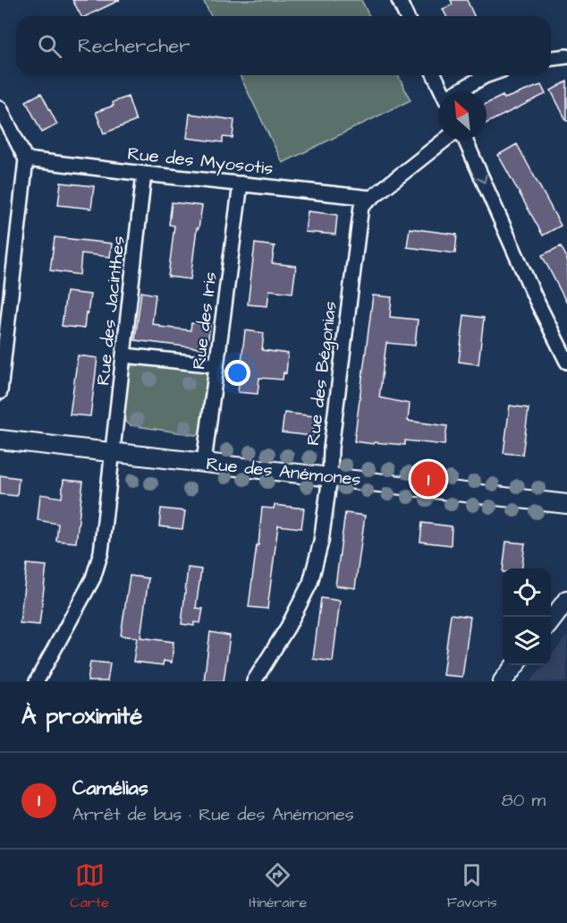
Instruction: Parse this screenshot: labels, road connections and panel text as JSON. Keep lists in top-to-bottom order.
{
  "streets": {
    "street": [
      "Rue des Myosotis",
      "Rue des Jacinthes",
      "Rue des Iris",
      "Rue des Bégonias",
      "Rue des Anémones"
    ]
  },
  "crossings": [
    ["Rue des Myosotis", "Rue des Jacinthes"],
    ["Rue des Myosotis", "Rue des Iris"],
    ["Rue des Myosotis", "Rue des Bégonias"],
    ["Rue des Jacinthes", "Rue des Anémones"],
    ["Rue des Iris", "Rue des Anémones"],
    ["Rue des Bégonias", "Rue des Anémones"]
  ],
  "north": "top left",
  "page": {
    "search": "Rechercher",
    "pins": "1",
    "heading": "À proximité",
    "list": [
      {
        "mark": "1",
        "name": "Camélias",
        "note": "Arrêt de bus · Rue des Anémones",
        "value": "80 m"
      }
    ],
    "nav": ["Carte", "Itinéraire", "Favoris"]
  }
}
